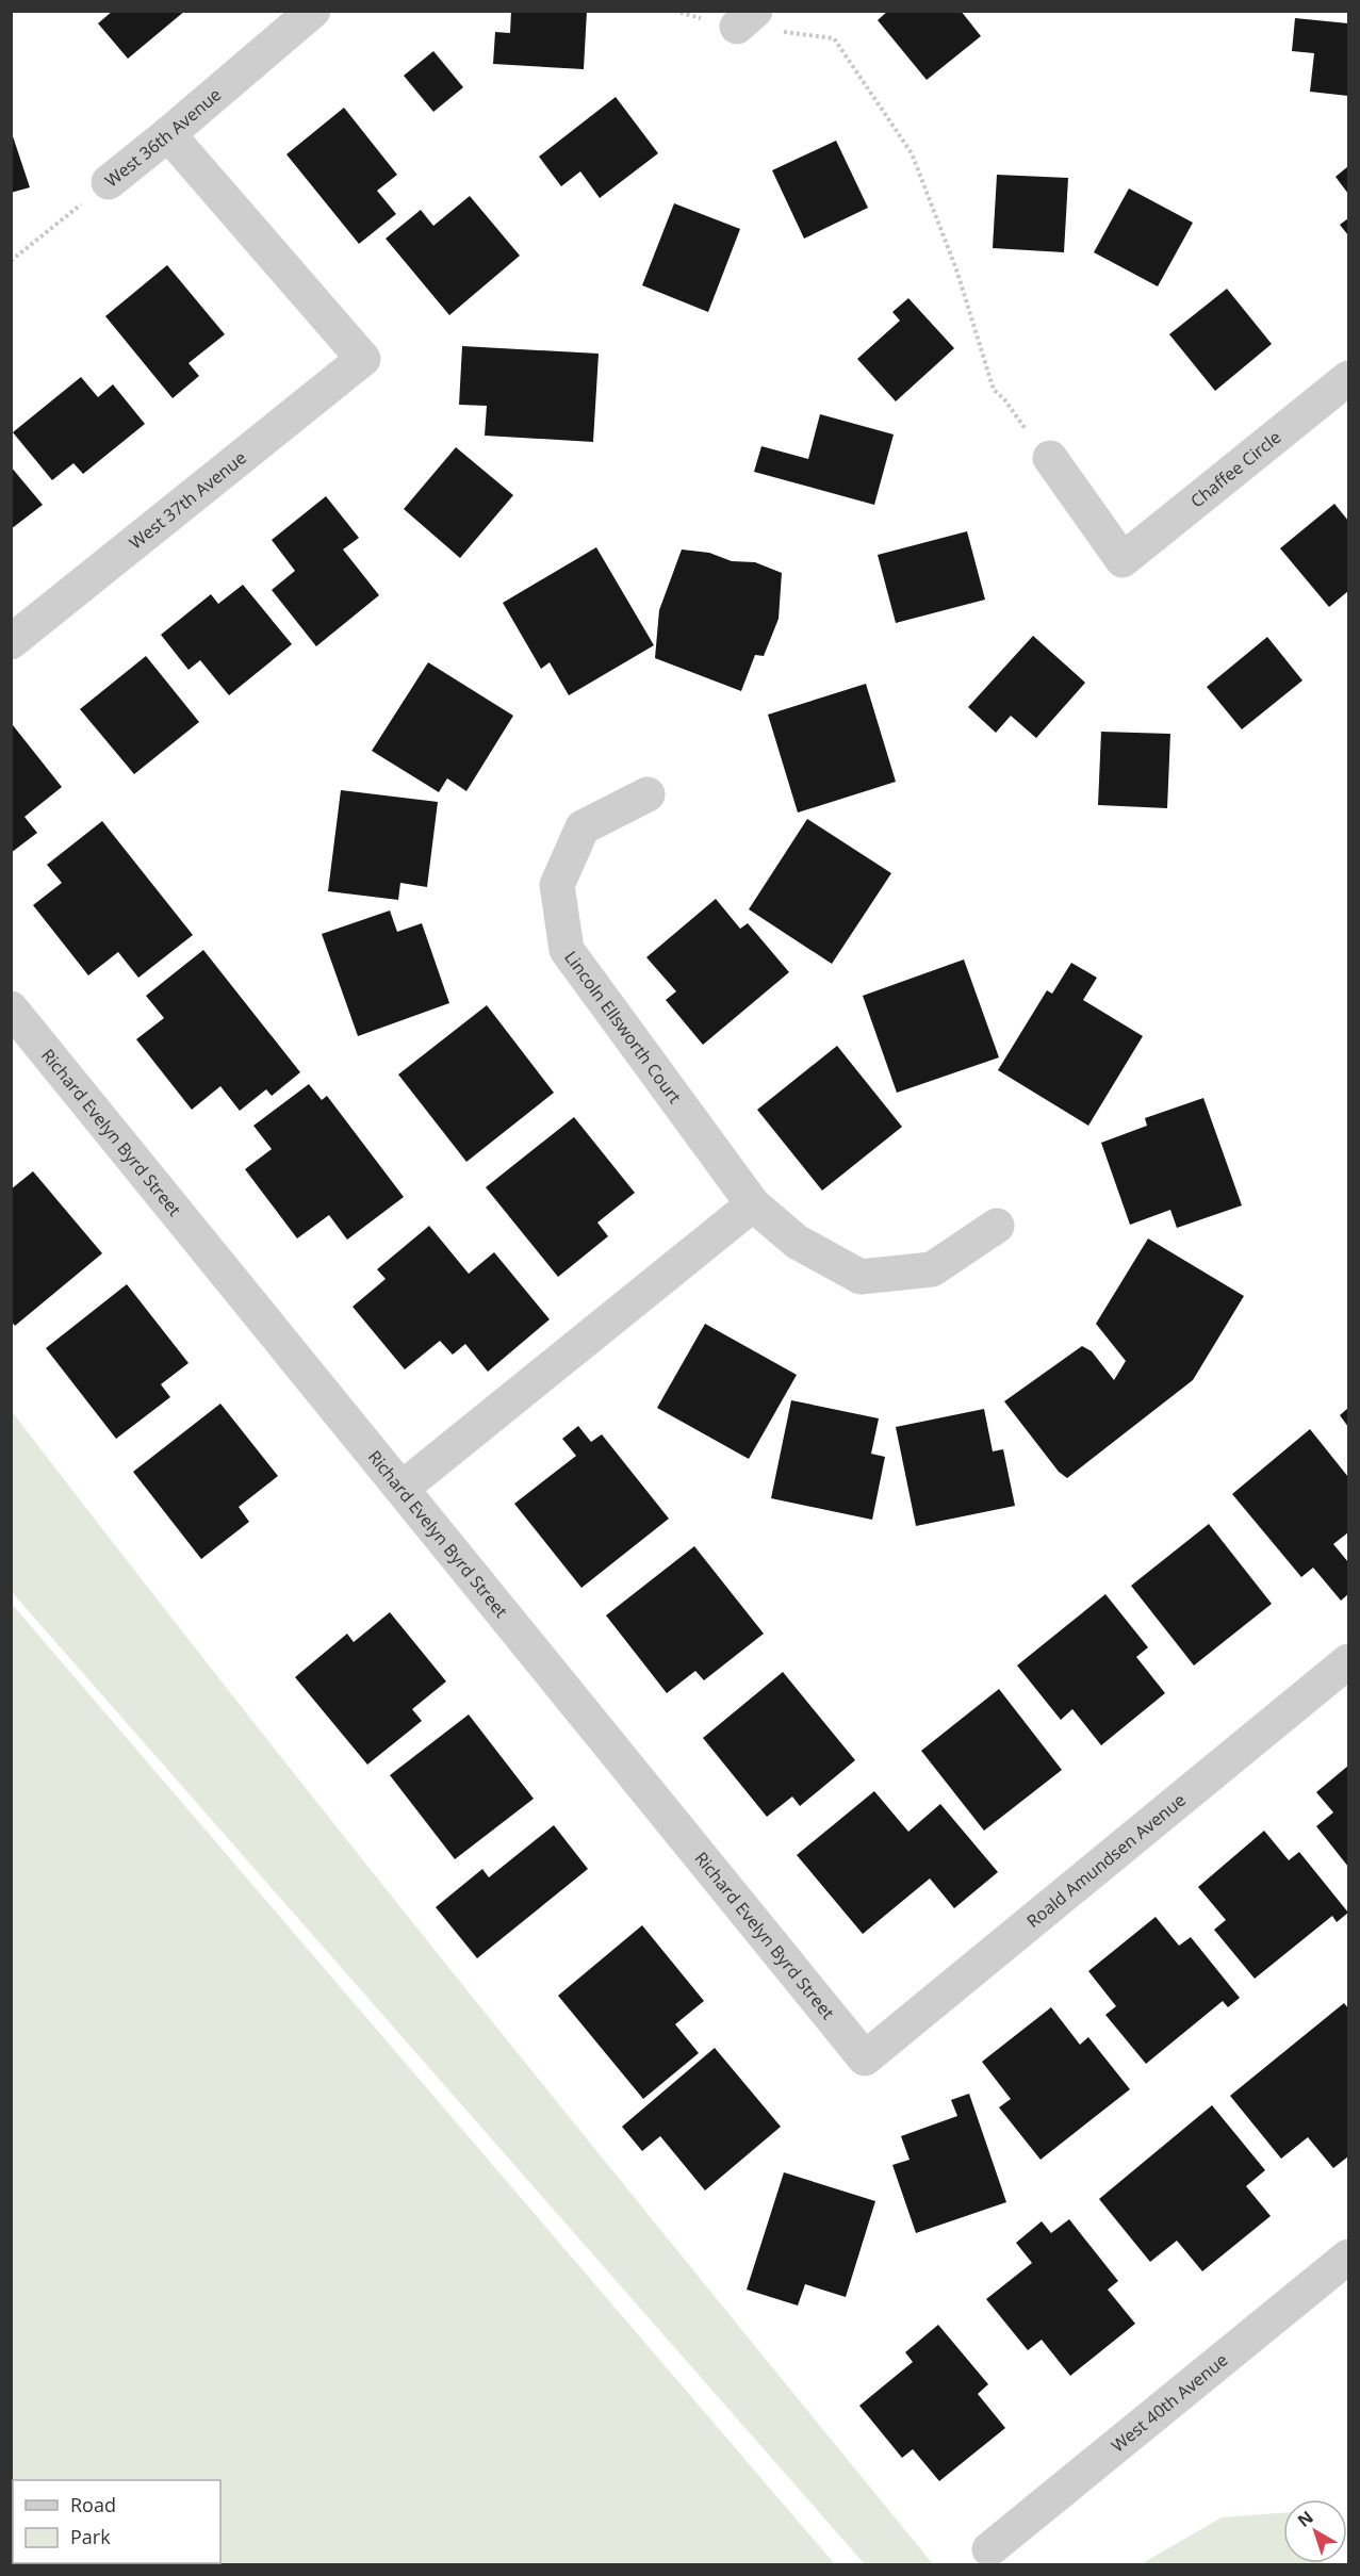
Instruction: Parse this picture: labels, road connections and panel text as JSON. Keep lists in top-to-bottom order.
{
  "streets": {
    "street": [
      "West 36th Avenue",
      "Chaffee Circle",
      "West 37th Avenue",
      "Lincoln Ellsworth Court",
      "Richard Evelyn Byrd Street",
      "Roald Amundsen Avenue",
      "West 40th Avenue"
    ]
  },
  "crossings": [
    ["West 36th Avenue", "West 37th Avenue"],
    ["Richard Evelyn Byrd Street", "Roald Amundsen Avenue"]
  ],
  "legend": ["Road", "Park"],
  "north": "top left"
}
